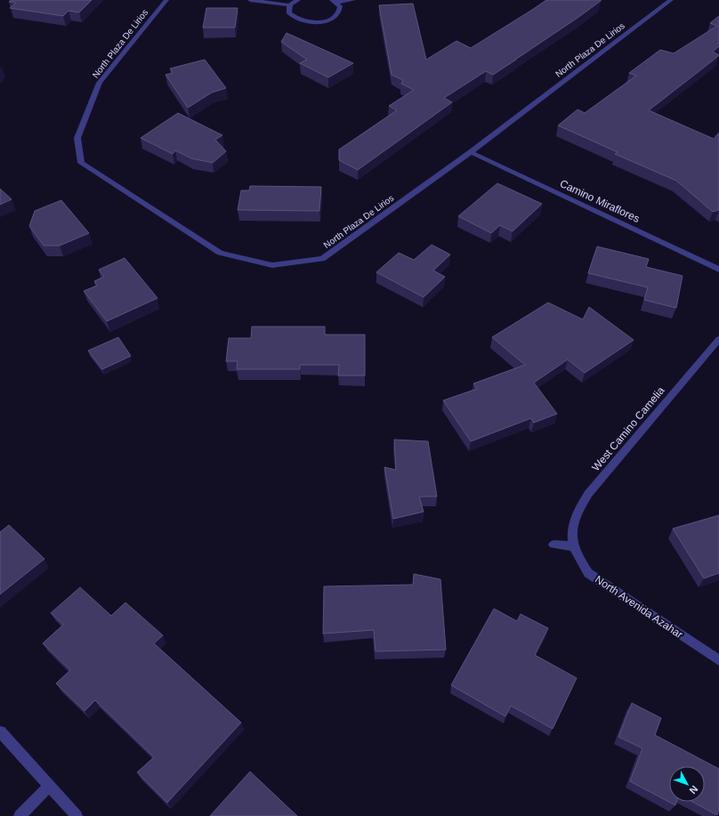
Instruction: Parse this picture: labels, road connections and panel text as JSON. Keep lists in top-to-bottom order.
{
  "streets": {
    "street": [
      "North Plaza De Lirios",
      "Camino Miraflores",
      "West Camino Camelia",
      "North Avenida Azahar"
    ]
  },
  "crossings": [
    ["North Plaza De Lirios", "Camino Miraflores"],
    ["West Camino Camelia", "North Avenida Azahar"]
  ],
  "north": "bottom right"
}
